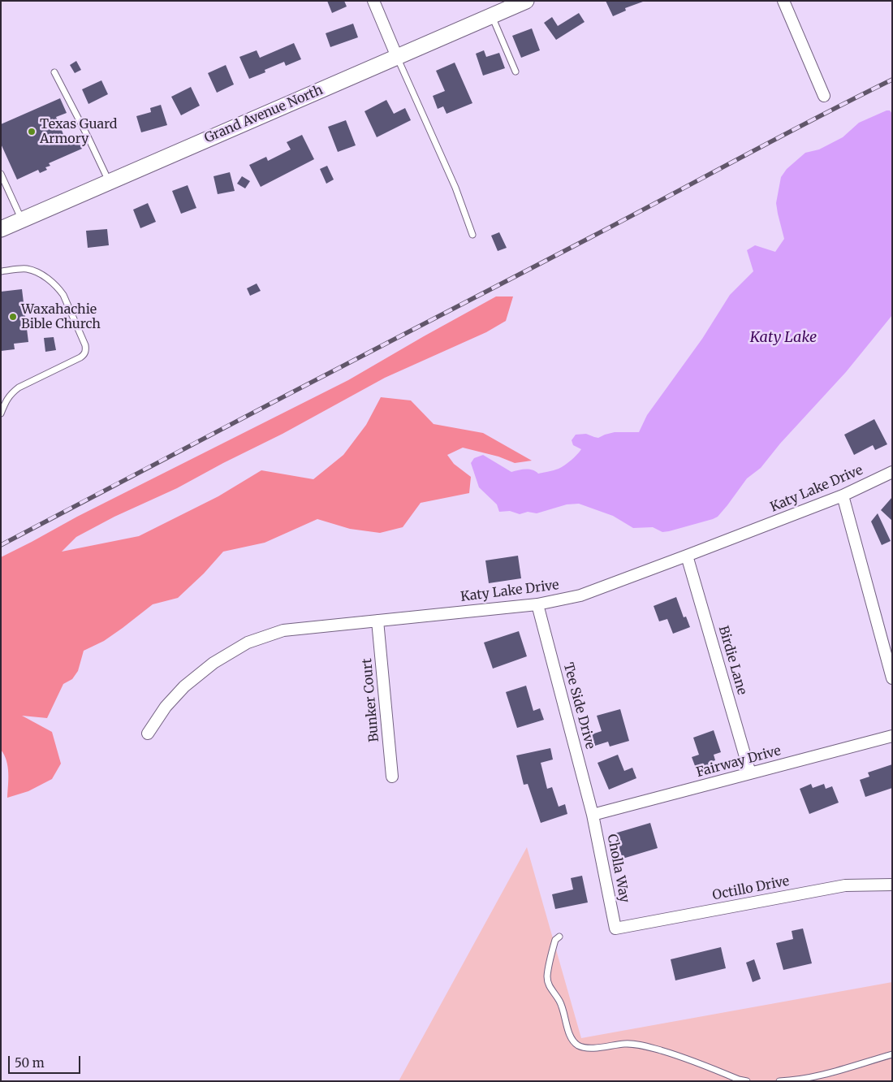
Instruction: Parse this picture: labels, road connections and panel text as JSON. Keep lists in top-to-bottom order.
{
  "streets": {
    "main road": ["Grand Avenue North"],
    "street": [
      "Katy Lake Drive",
      "Birdie Lane",
      "Bunker Court",
      "Tee Side Drive",
      "Fairway Drive",
      "Cholla Way",
      "Octillo Drive"
    ]
  },
  "crossings": [
    ["Katy Lake Drive", "Birdie Lane"],
    ["Katy Lake Drive", "Bunker Court"],
    ["Katy Lake Drive", "Tee Side Drive"],
    ["Birdie Lane", "Fairway Drive"],
    ["Tee Side Drive", "Fairway Drive"],
    ["Tee Side Drive", "Cholla Way"],
    ["Fairway Drive", "Cholla Way"],
    ["Cholla Way", "Octillo Drive"]
  ],
  "water": ["Katy Lake"],
  "places": ["Texas Guard Armory", "Waxahachie Bible Church"],
  "scale_bar": "50 m"
}
